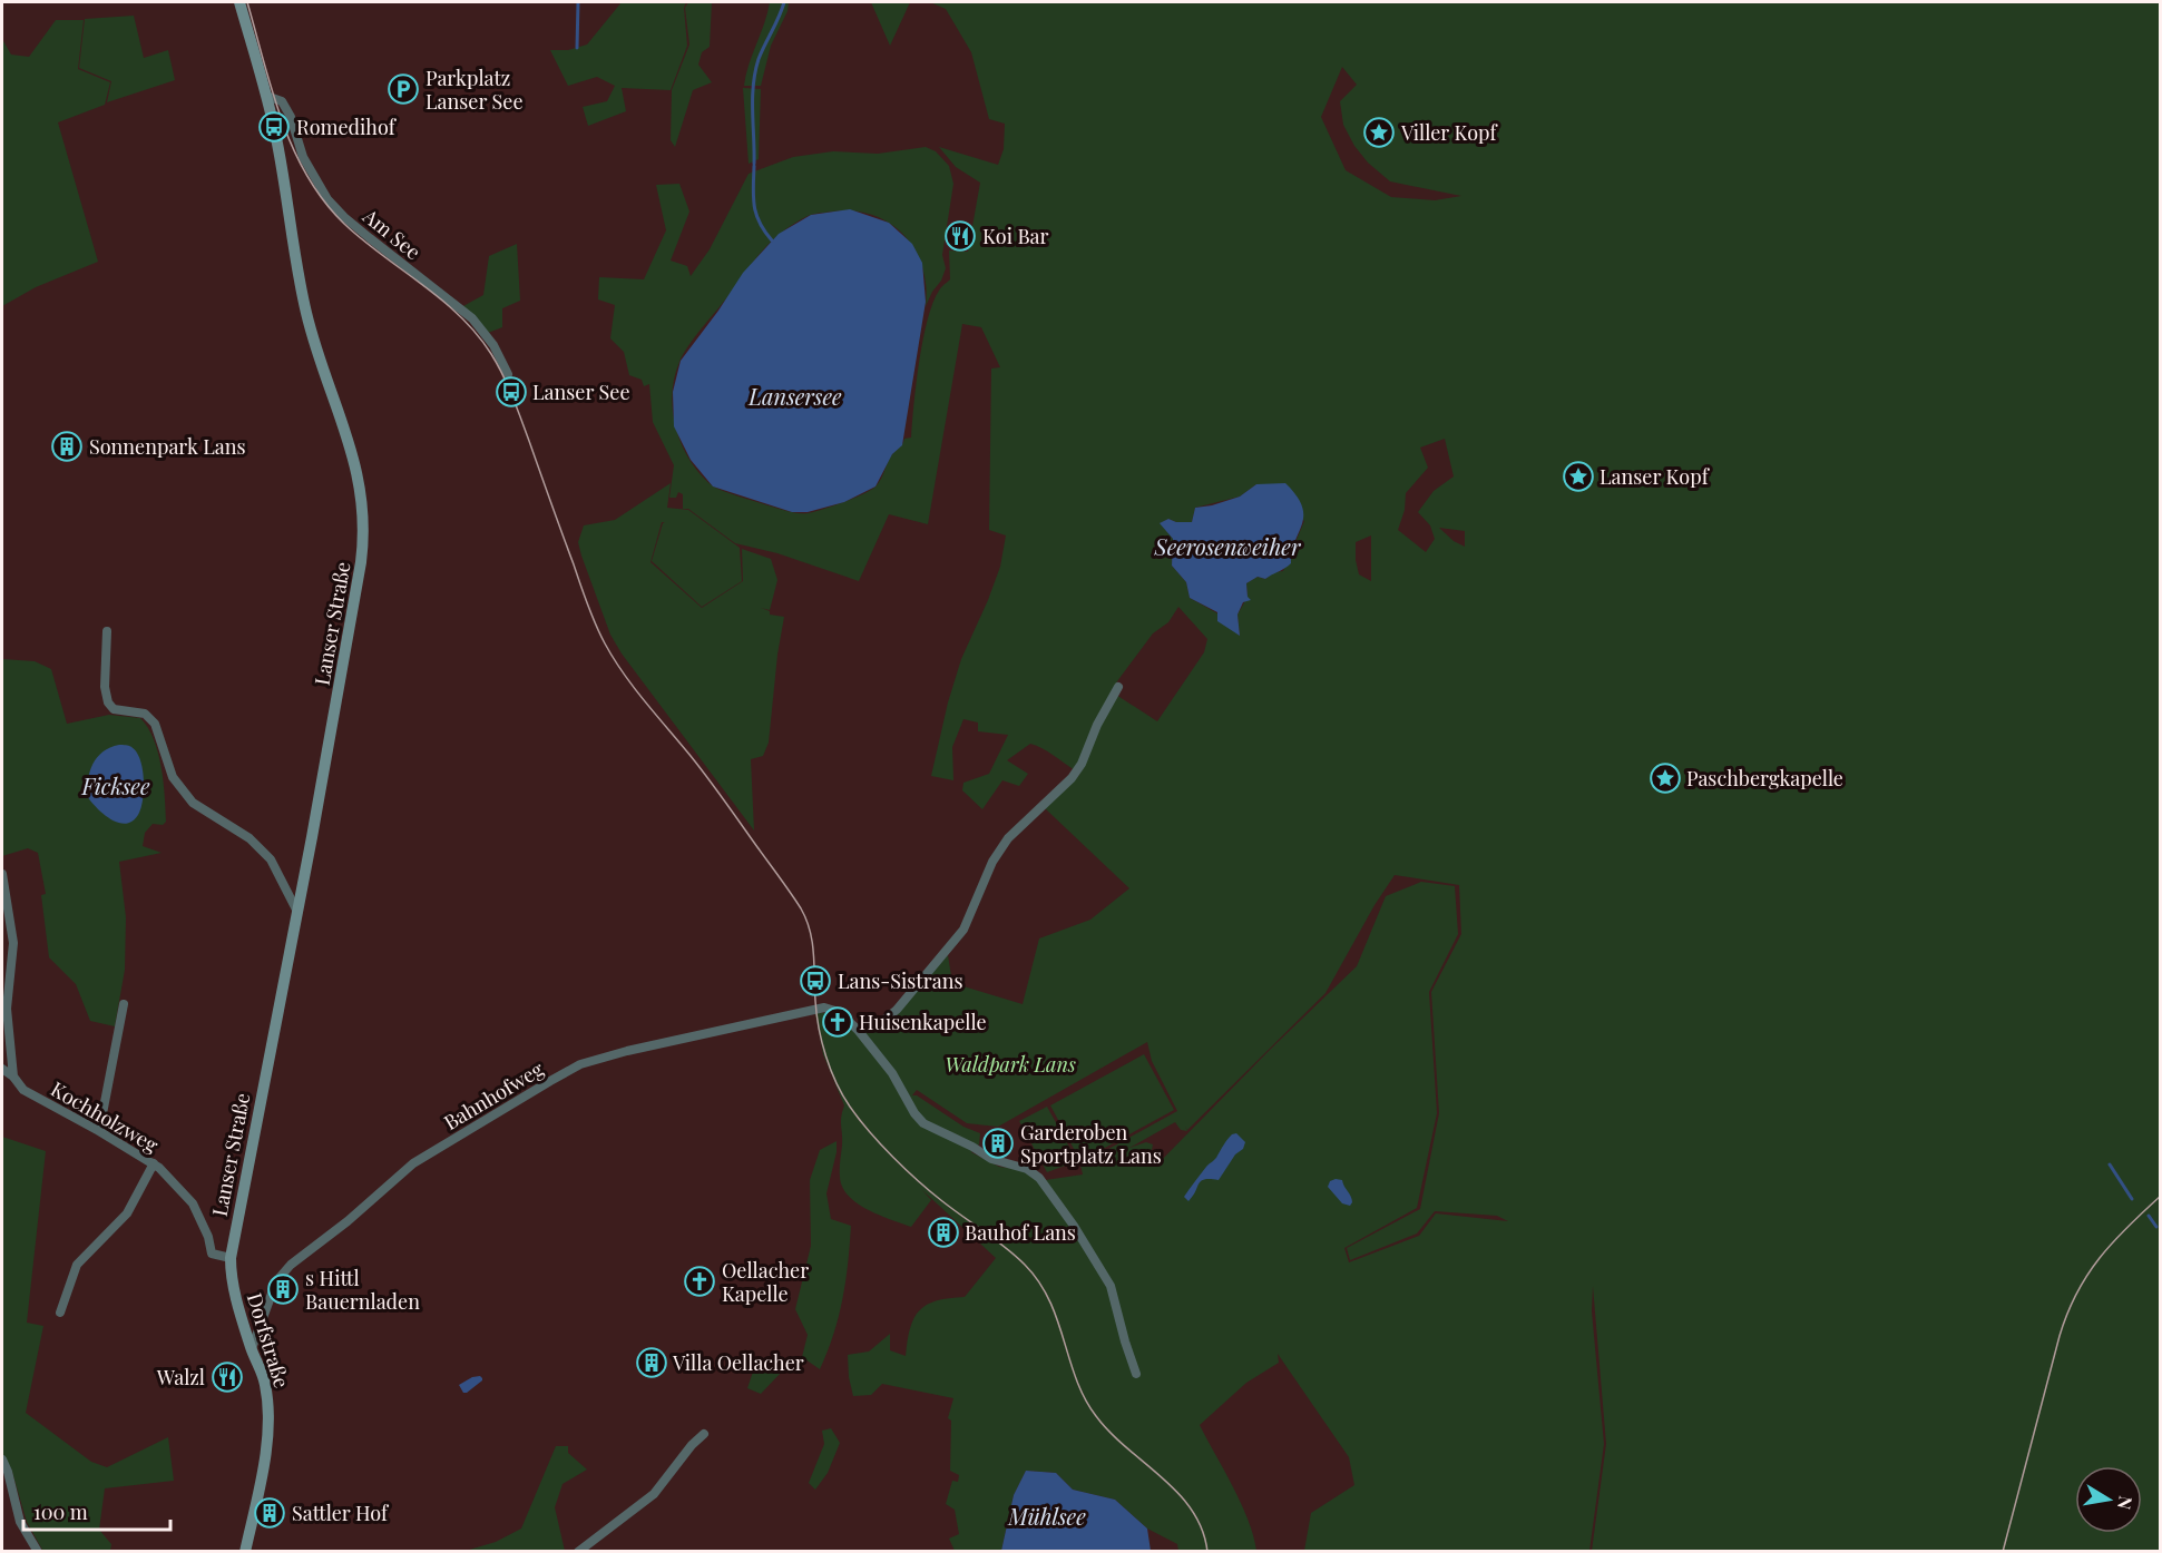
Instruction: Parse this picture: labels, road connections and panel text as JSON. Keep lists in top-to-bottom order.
{
  "streets": {
    "main road": ["Lanser Straße", "Dorfstraße"],
    "street": ["Am See", "Bahnhofweg", "Kochholzweg"]
  },
  "crossings": [
    ["Am See", "Lanser Straße"],
    ["Lanser Straße", "Kochholzweg"],
    ["Lanser Straße", "Dorfstraße"],
    ["Bahnhofweg", "Dorfstraße"],
    ["Kochholzweg", "Dorfstraße"]
  ],
  "water": [
    "Lansersee",
    "Seerosenweiher",
    "Ficksee",
    "Mühlsee"
  ],
  "parks": ["Waldpark Lans"],
  "places": {
    "parking": ["Parkplatz Lanser See"],
    "bus stop": ["Romedihof", "Lanser See", "Lans-Sistrans"],
    "place": ["Viller Kopf", "Lanser Kopf", "Paschbergkapelle"],
    "restaurant": ["Koi Bar", "Walzl"],
    "building": [
      "Sonnenpark Lans",
      "Garderoben Sportplatz Lans",
      "Bauhof Lans",
      "s Hittl Bauernladen",
      "Villa Oellacher",
      "Sattler Hof"
    ],
    "church": ["Huisenkapelle", "Oellacher Kapelle"]
  },
  "scale_bar": "100 m",
  "north": "right"
}
